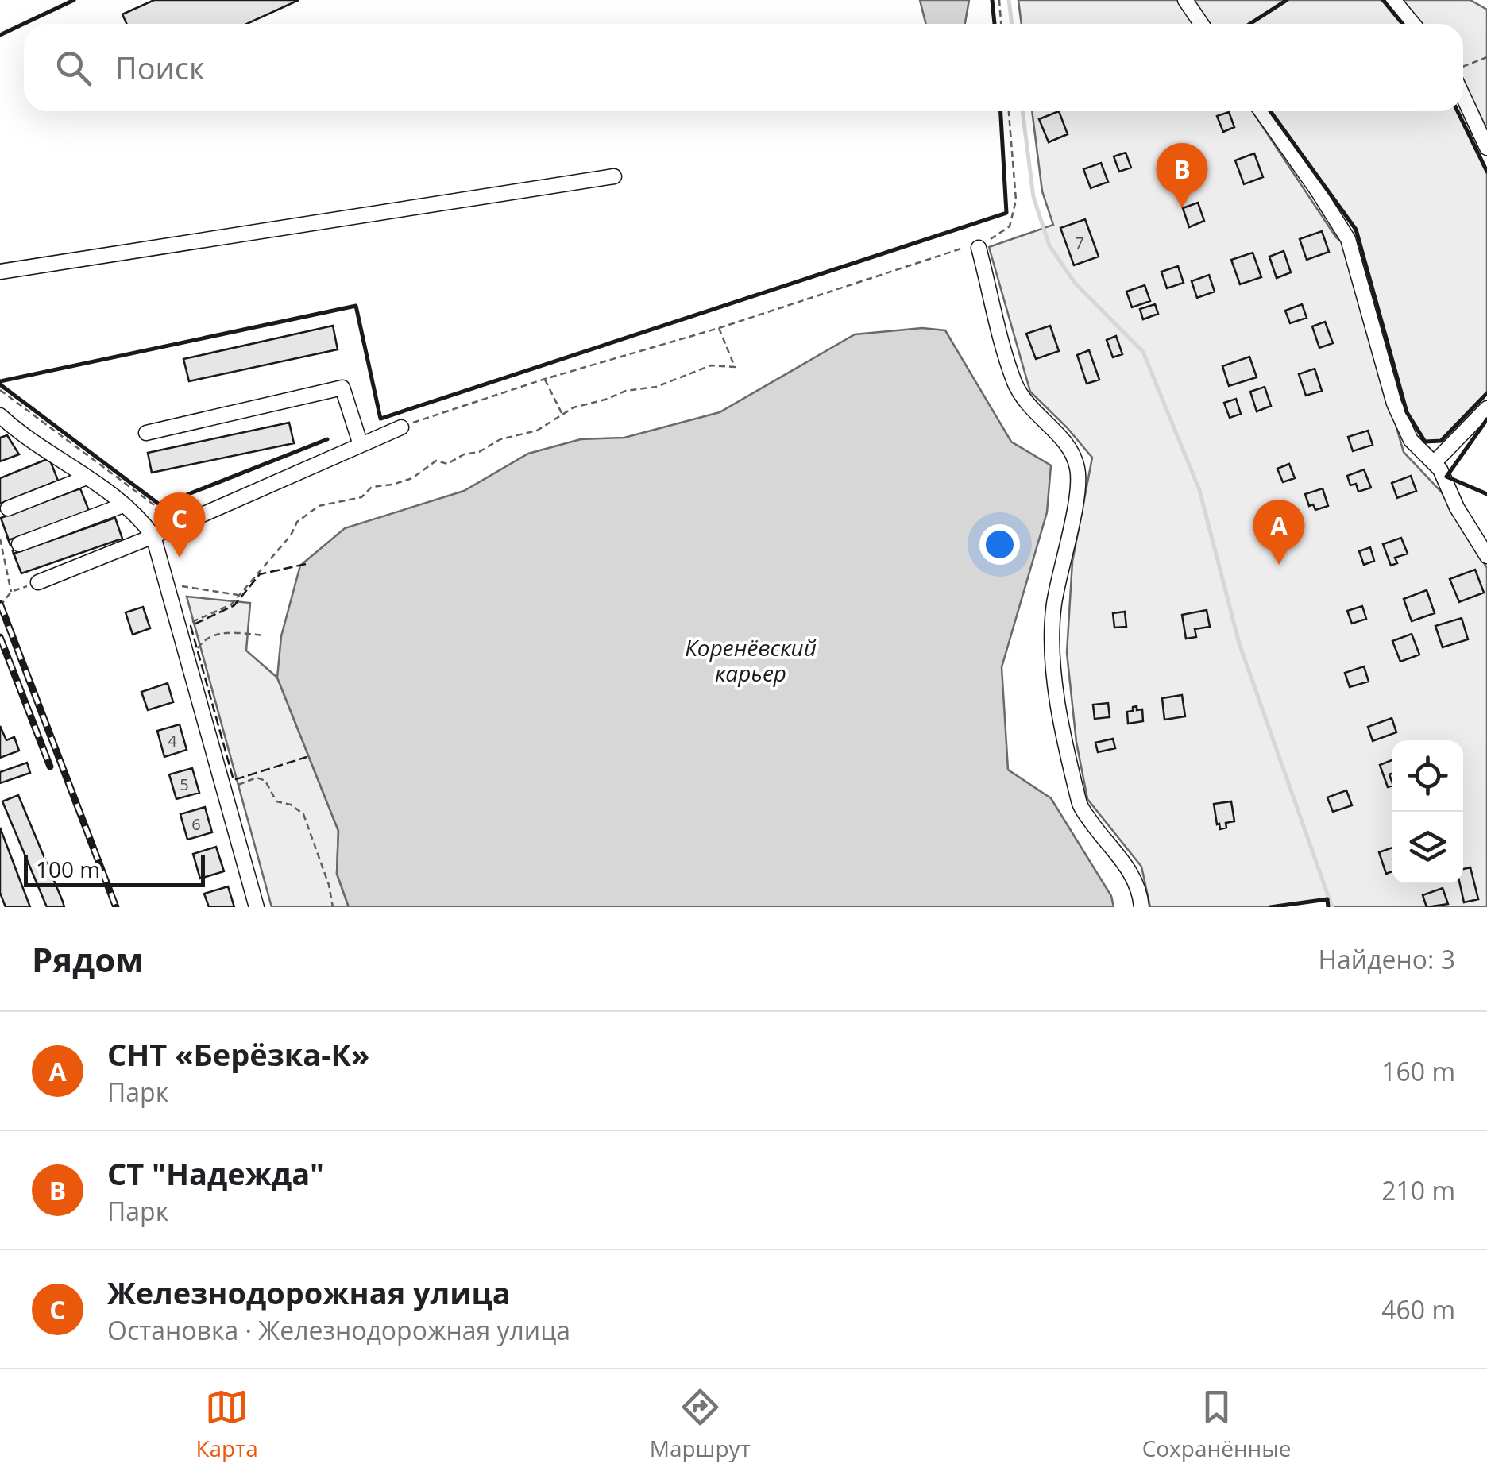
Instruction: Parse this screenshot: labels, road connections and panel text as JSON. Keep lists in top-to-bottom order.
{
  "water": ["Коренёвский карьер"],
  "house_numbers": [
    "7",
    "4",
    "5",
    "6"
  ],
  "scale_bar": "100 m",
  "page": {
    "search": "Поиск",
    "pins": ["B", "C", "A"],
    "scale": "100 m",
    "heading": ["Рядом", "Найдено: 3"],
    "list": [
      {
        "mark": "A",
        "name": "СНТ «Берёзка-К»",
        "note": "Парк",
        "value": "160 m"
      },
      {
        "mark": "B",
        "name": "СТ \"Надежда\"",
        "note": "Парк",
        "value": "210 m"
      },
      {
        "mark": "C",
        "name": "Железнодорожная улица",
        "note": "Остановка · Железнодорожная улица",
        "value": "460 m"
      }
    ],
    "nav": ["Карта", "Маршрут", "Сохранённые"]
  }
}
